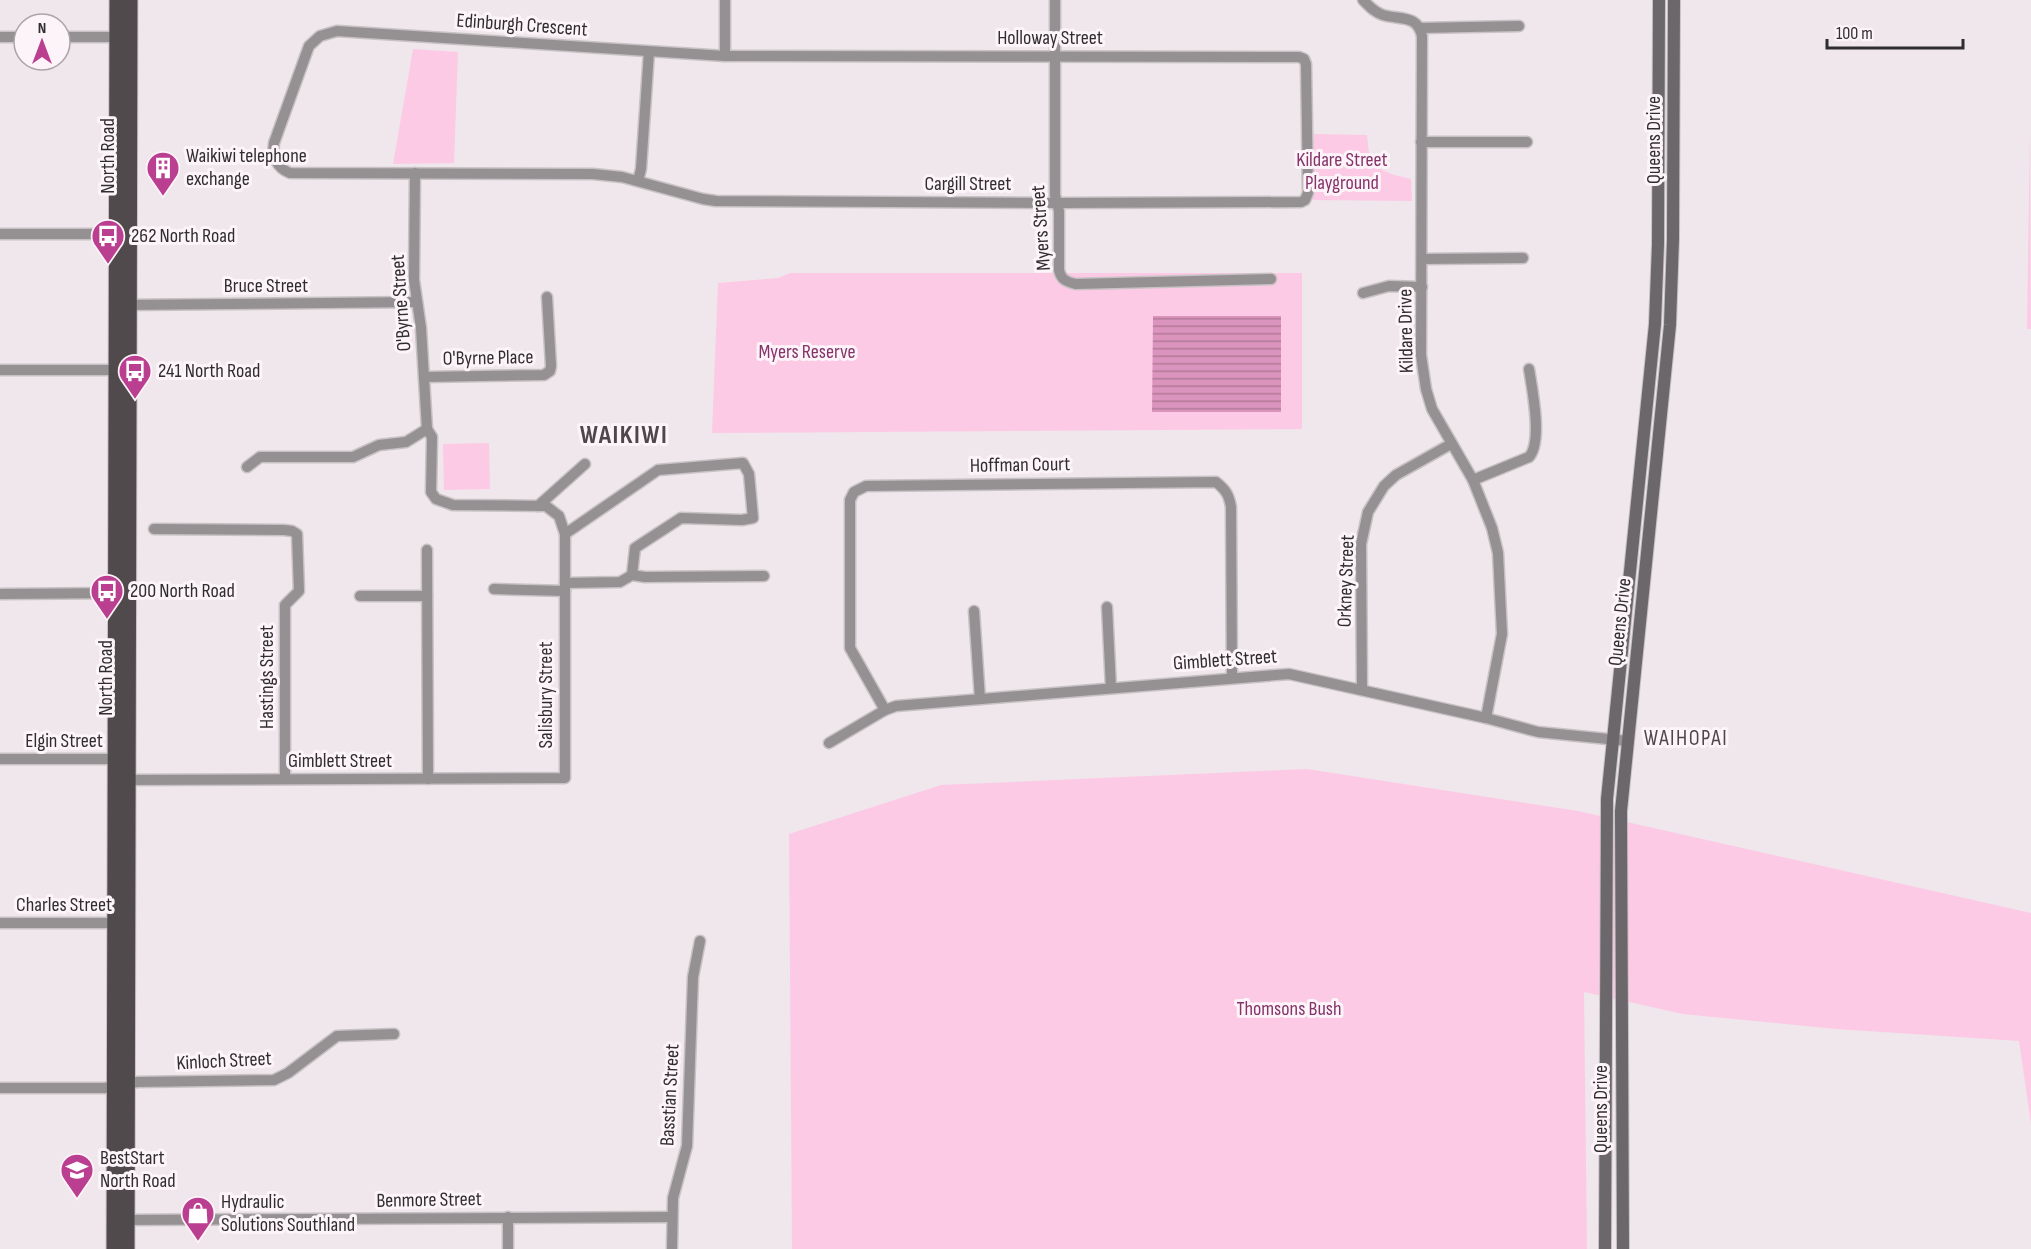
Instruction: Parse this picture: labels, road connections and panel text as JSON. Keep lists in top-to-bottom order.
{
  "streets": {
    "main road": ["Queens Drive", "North Road"],
    "street": [
      "Edinburgh Crescent",
      "Holloway Street",
      "Cargill Street",
      "Myers Street",
      "Bruce Street",
      "O'Byrne Street",
      "Kildare Drive",
      "O'Byrne Place",
      "Hoffman Court",
      "Orkney Street",
      "Gimblett Street",
      "Hastings Street",
      "Salisbury Street",
      "Elgin Street",
      "Charles Street",
      "Kinloch Street",
      "Basstian Street",
      "Benmore Street"
    ]
  },
  "crossings": [
    ["Edinburgh Crescent", "Holloway Street"],
    ["Edinburgh Crescent", "Cargill Street"],
    ["Edinburgh Crescent", "O'Byrne Street"],
    ["Holloway Street", "Cargill Street"],
    ["Holloway Street", "Myers Street"],
    ["Queens Drive", "Gimblett Street"],
    ["North Road", "Bruce Street"],
    ["North Road", "Gimblett Street"],
    ["North Road", "Elgin Street"],
    ["North Road", "Charles Street"],
    ["North Road", "Kinloch Street"],
    ["North Road", "Benmore Street"],
    ["Cargill Street", "Myers Street"],
    ["Bruce Street", "O'Byrne Street"],
    ["O'Byrne Street", "O'Byrne Place"],
    ["Kildare Drive", "Orkney Street"],
    ["Kildare Drive", "Gimblett Street"],
    ["Hoffman Court", "Gimblett Street"],
    ["Orkney Street", "Gimblett Street"],
    ["Gimblett Street", "Hastings Street"],
    ["Gimblett Street", "Salisbury Street"],
    ["Basstian Street", "Benmore Street"]
  ],
  "districts": ["WAIKIWI", "WAIHOPAI"],
  "parks": ["Kildare Street Playground", "Myers Reserve", "Thomsons Bush"],
  "places": {
    "building": ["Waikiwi telephone exchange"],
    "bus stop": ["262 North Road", "241 North Road", "200 North Road"],
    "school or university": ["BestStart North Road"],
    "shop": ["Hydraulic Solutions Southland"]
  },
  "scale_bar": "100 m",
  "north": "top"
}
